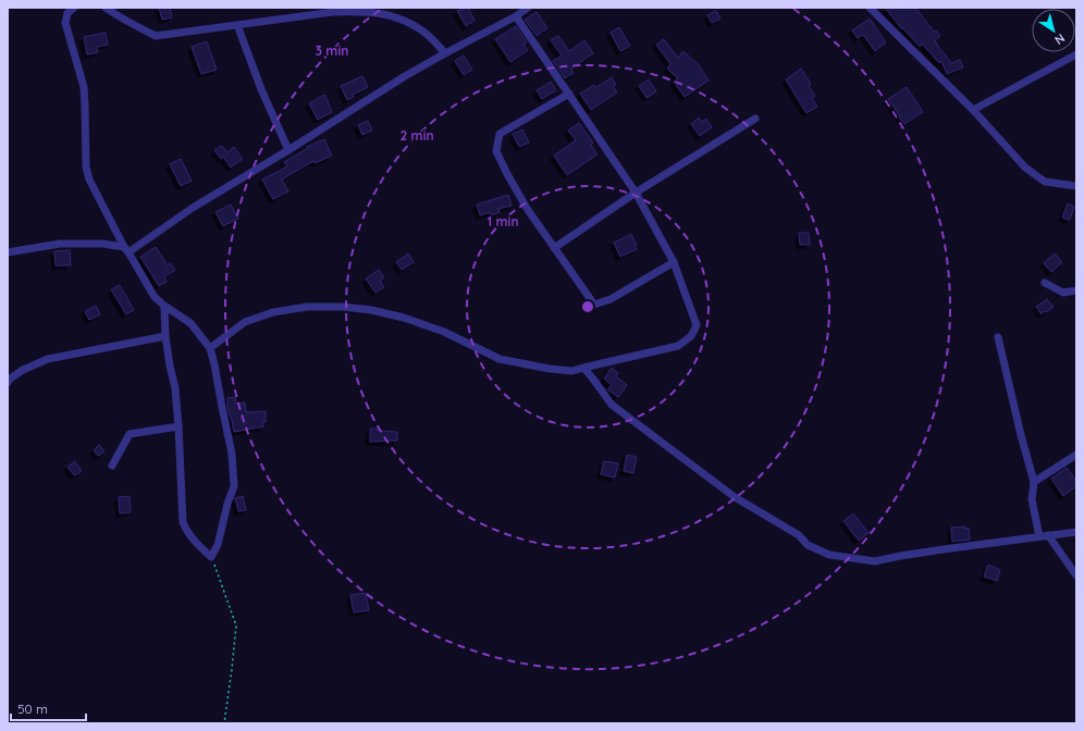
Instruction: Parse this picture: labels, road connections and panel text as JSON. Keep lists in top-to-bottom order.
{
  "scale_bar": "50 m",
  "north": "bottom right",
  "rings": ["3 min", "2 min", "1 min"]
}
